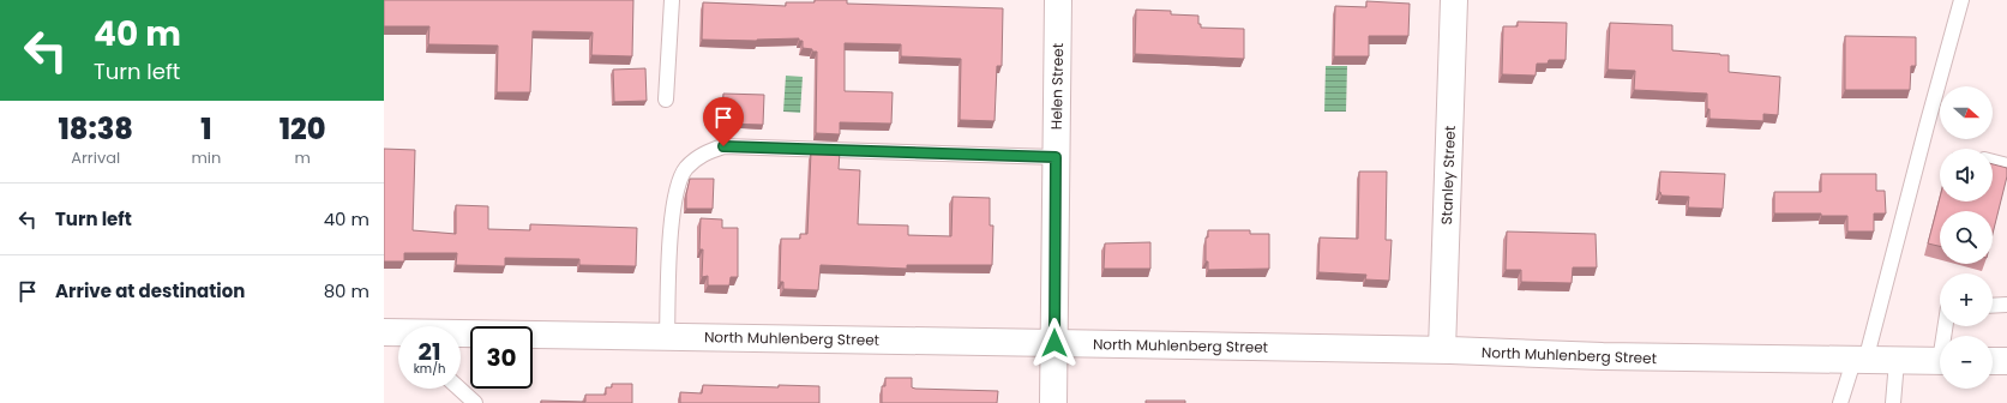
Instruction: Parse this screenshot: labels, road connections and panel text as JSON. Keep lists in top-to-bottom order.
{
  "streets": {
    "street": ["Helen Street", "Stanley Street", "North Muhlenberg Street"]
  },
  "crossings": [
    ["Helen Street", "North Muhlenberg Street"],
    ["Stanley Street", "North Muhlenberg Street"]
  ],
  "north": "right",
  "page": {
    "turn": ["40 m", "Turn left"],
    "map_buttons": ["+", "−"],
    "eta": [
      "18:38",
      "Arrival",
      "1",
      "min",
      "120",
      "m"
    ],
    "list": [
      {
        "name": "Turn left",
        "value": "40 m"
      },
      {
        "name": "Arrive at destination",
        "value": "80 m"
      }
    ],
    "speed": "21 km/h",
    "limit": "30"
  }
}
